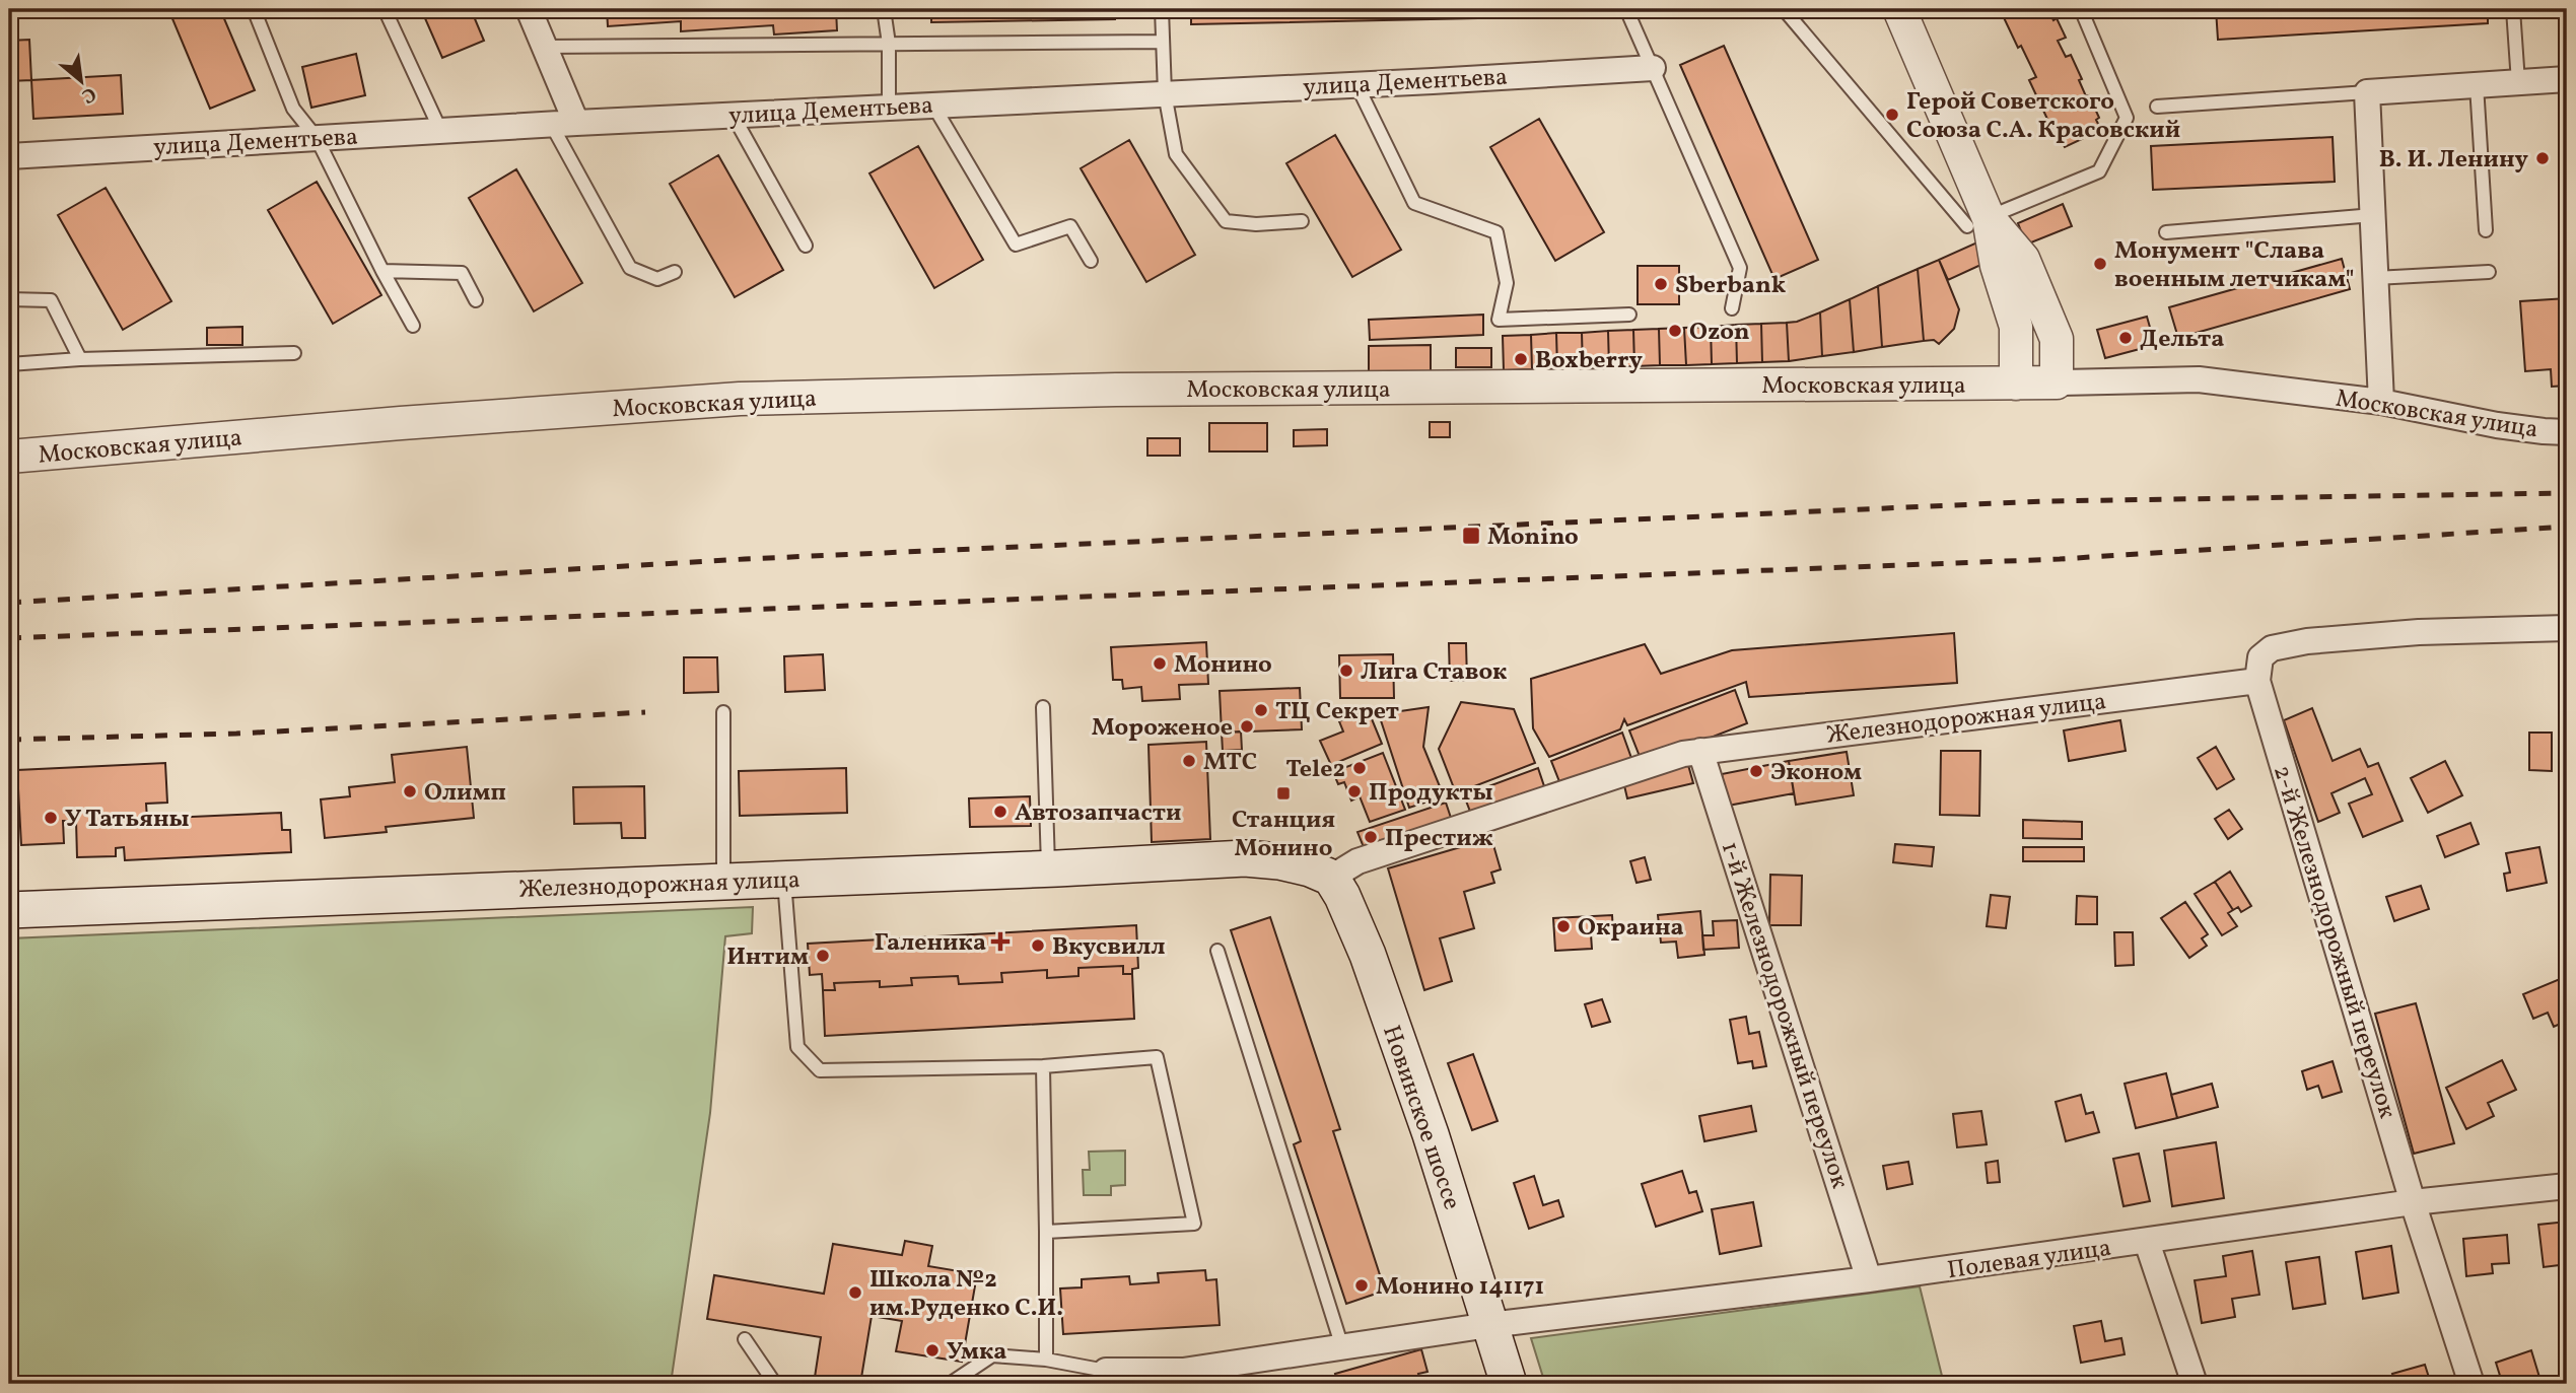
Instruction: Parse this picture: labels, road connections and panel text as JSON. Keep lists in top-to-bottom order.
{
  "streets": {
    "main road": ["Железнодорожная улица", "Новинское шоссе"],
    "street": [
      "улица Дементьева",
      "Московская улица",
      "2-й Железнодорожный переулок",
      "1-й Железнодорожный переулок",
      "Полевая улица"
    ]
  },
  "crossings": [
    ["Железнодорожная улица", "2-й Железнодорожный переулок"],
    ["Железнодорожная улица", "1-й Железнодорожный переулок"],
    ["Железнодорожная улица", "Новинское шоссе"],
    ["2-й Железнодорожный переулок", "Полевая улица"],
    ["1-й Железнодорожный переулок", "Полевая улица"],
    ["Новинское шоссе", "Полевая улица"]
  ],
  "places": {
    "other": [
      "Герой Советского Союза С.А. Красовский",
      "В. И. Ленину",
      "Монумент \"Слава военным летчикам\"",
      "Sberbank",
      "Ozon",
      "Дельта",
      "Boxberry",
      "Монино",
      "Лига Ставок",
      "ТЦ Секрет",
      "Мороженое",
      "МТС",
      "Tele2",
      "Эконом",
      "Олимп",
      "Продукты",
      "Автозапчасти",
      "У Татьяны",
      "Престиж",
      "Окраина",
      "Вкусвилл",
      "Интим",
      "Монино 141171",
      "Школа №2 им.Руденко С.И.",
      "Умка"
    ],
    "transit": ["Monino", "Станция Монино"],
    "health": ["Галеника"]
  },
  "north": "bottom right"
}
